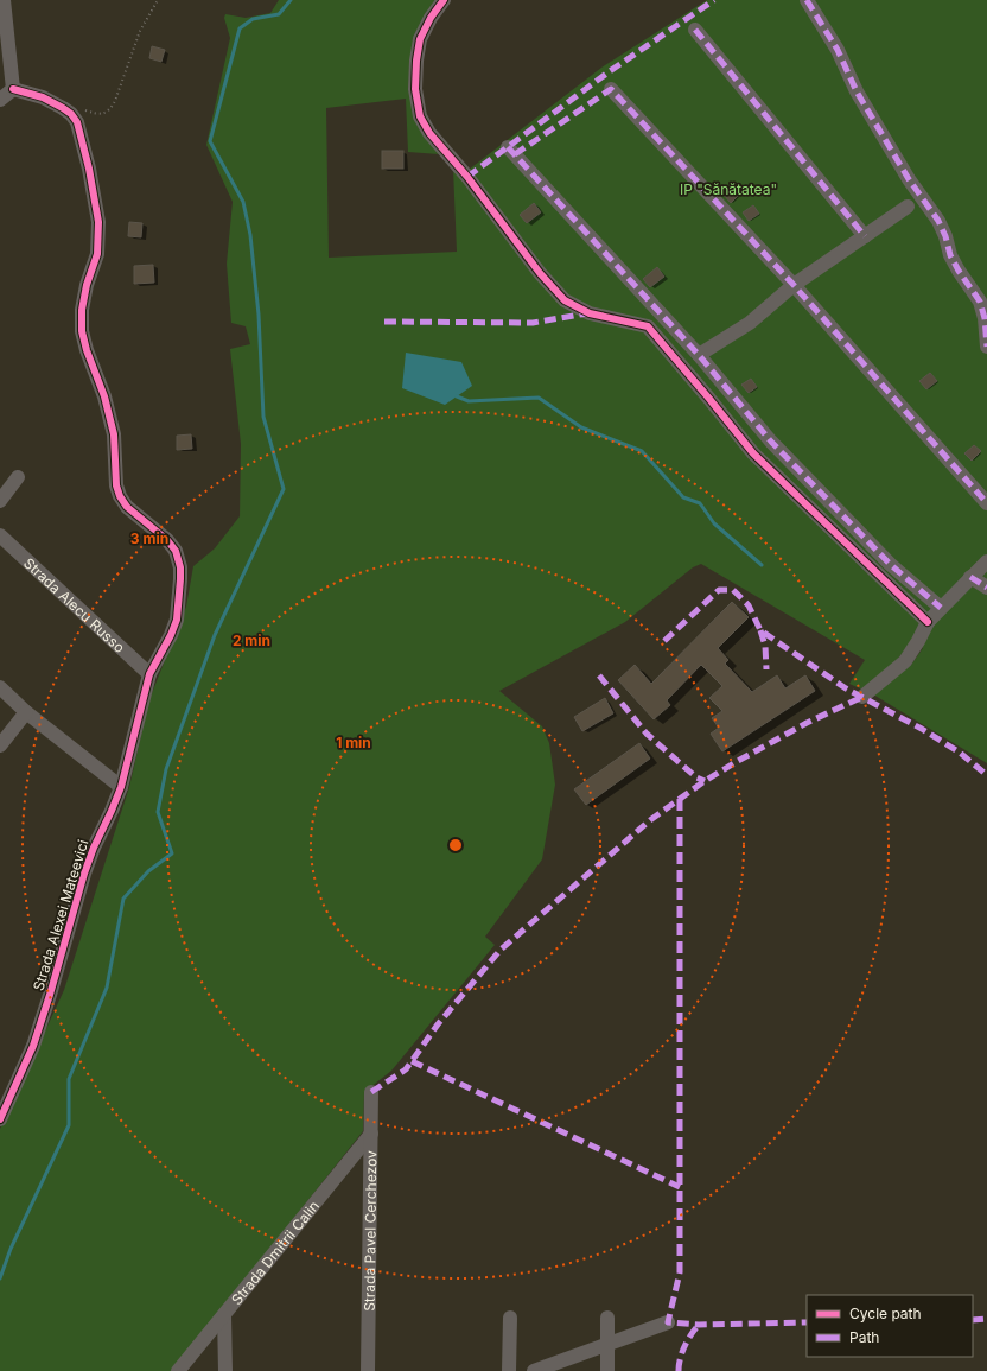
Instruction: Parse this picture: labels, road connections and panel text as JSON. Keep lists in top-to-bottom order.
{
  "streets": {
    "street": [
      "Strada Alecu Russo",
      "Strada Alexei Mateevici",
      "Strada Pavel Cerchezov",
      "Strada Dmitrii Calin"
    ]
  },
  "crossings": [
    ["Strada Alecu Russo", "Strada Alexei Mateevici"],
    ["Strada Pavel Cerchezov", "Strada Dmitrii Calin"]
  ],
  "parks": ["IP \"Sănătatea\""],
  "legend": ["Cycle path", "Path"],
  "rings": ["3 min", "2 min", "1 min"]
}
